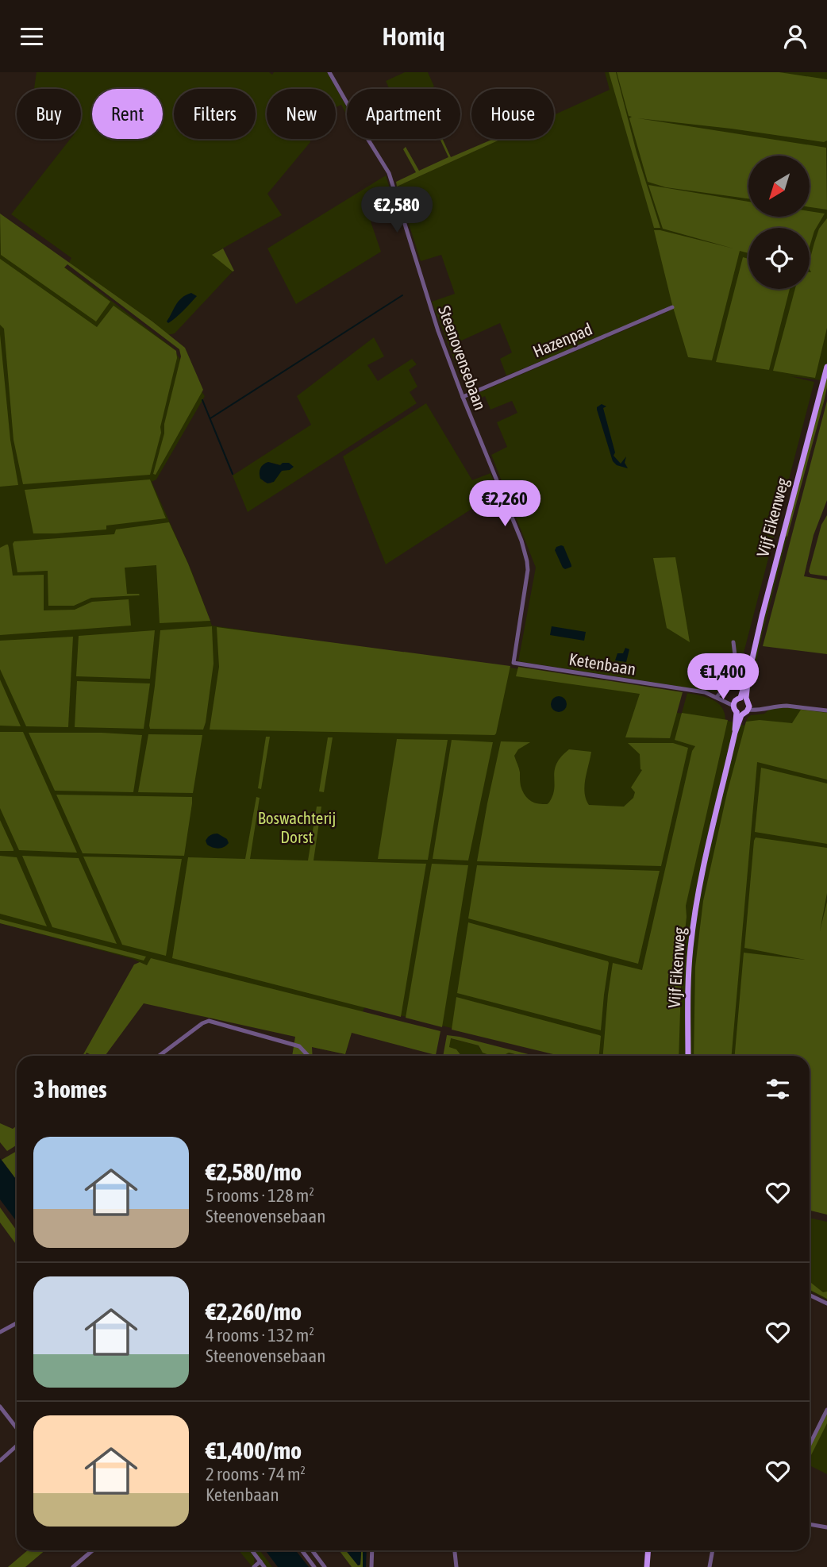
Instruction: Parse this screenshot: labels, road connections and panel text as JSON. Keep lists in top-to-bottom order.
{
  "streets": {
    "main road": ["Vijf Eikenweg"],
    "street": ["Hazenpad", "Steenovensebaan", "Ketenbaan"]
  },
  "crossings": [
    ["Hazenpad", "Steenovensebaan"],
    ["Steenovensebaan", "Ketenbaan"],
    ["Vijf Eikenweg", "Ketenbaan"]
  ],
  "parks": ["Boswachterij Dorst"],
  "north": "bottom left",
  "page": {
    "header": "Homiq",
    "chip": [
      "Buy",
      "Rent",
      "Filters",
      "New",
      "Apartment",
      "House"
    ],
    "price": ["€2,580", "€2,260", "€1,400"],
    "heading": "3 homes",
    "list": [
      {
        "name": "€2,580/mo",
        "note": "5 rooms · 128 m² · Steenovensebaan"
      },
      {
        "name": "€2,260/mo",
        "note": "4 rooms · 132 m² · Steenovensebaan"
      },
      {
        "name": "€1,400/mo",
        "note": "2 rooms · 74 m² · Ketenbaan"
      }
    ]
  }
}
